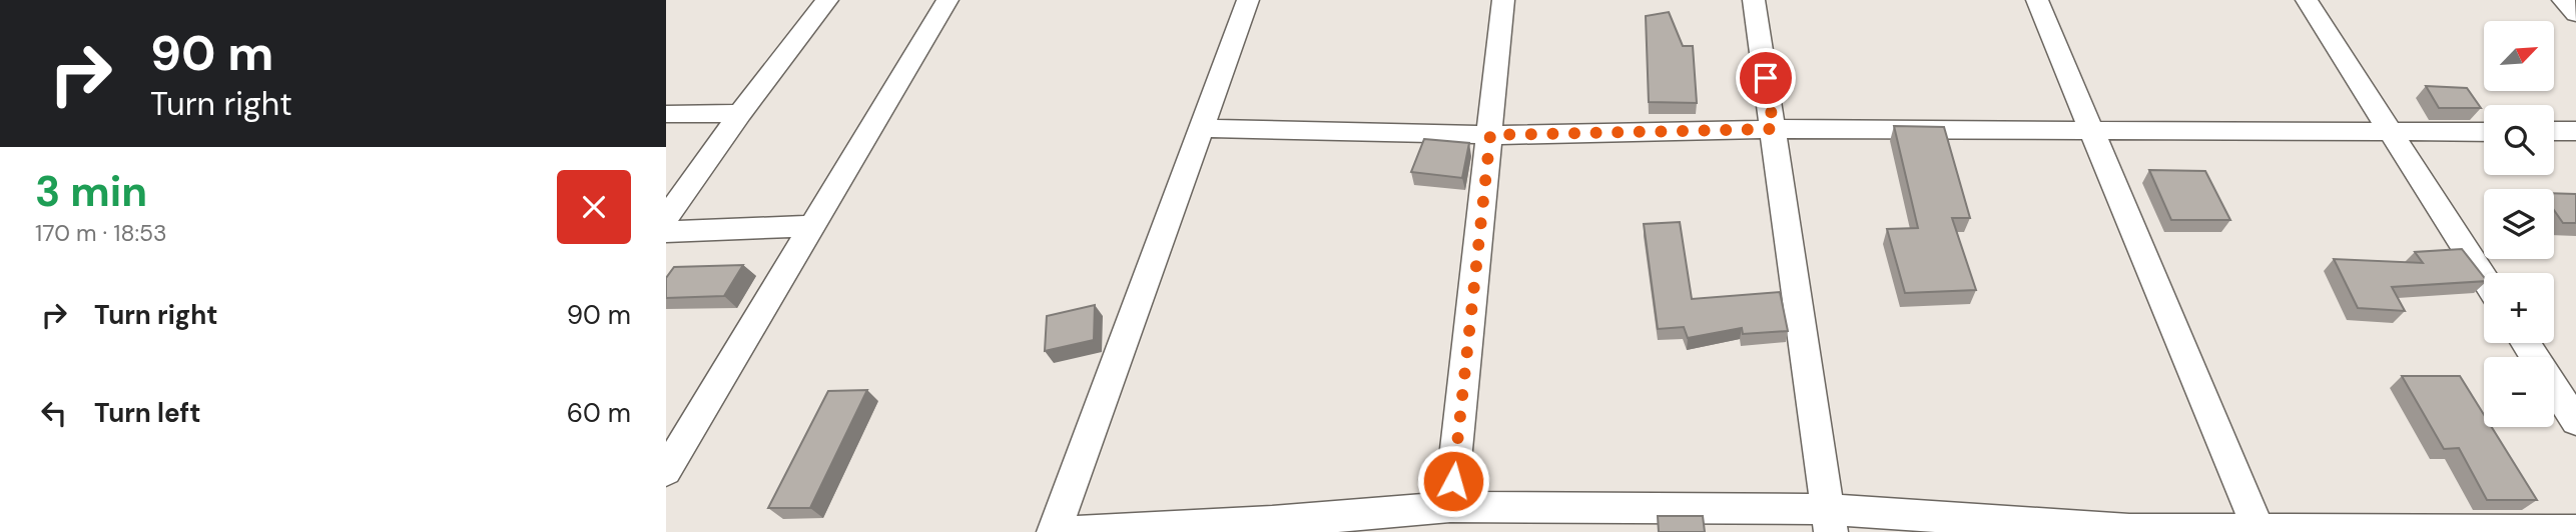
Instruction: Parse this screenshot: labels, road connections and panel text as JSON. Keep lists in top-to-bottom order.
{
  "north": "top right",
  "page": {
    "turn": ["90 m", "Turn right"],
    "map_buttons": ["+", "−"],
    "heading": ["3 min", "170 m · 18:53"],
    "list": [
      {
        "name": "Turn right",
        "value": "90 m"
      },
      {
        "name": "Turn left",
        "value": "60 m"
      }
    ]
  }
}
